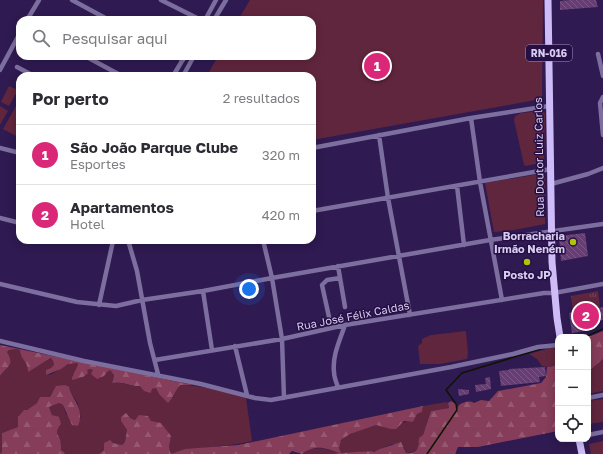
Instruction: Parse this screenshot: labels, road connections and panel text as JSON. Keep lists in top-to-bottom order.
{
  "streets": {
    "main road": ["RN-016", "Rua Doutor Luiz Carlos"],
    "street": ["Rua José Félix Caldas"]
  },
  "crossings": [
    ["Rua Doutor Luiz Carlos", "Rua José Félix Caldas"]
  ],
  "places": ["Borracharia Irmão Neném", "Posto JP"],
  "page": {
    "search": "Pesquisar aqui",
    "pins": ["1", "2"],
    "heading": ["Por perto", "2 resultados"],
    "list": [
      {
        "mark": "1",
        "name": "São João Parque Clube",
        "note": "Esportes",
        "value": "320 m"
      },
      {
        "mark": "2",
        "name": "Apartamentos",
        "note": "Hotel",
        "value": "420 m"
      }
    ],
    "map_buttons": ["+", "−"]
  }
}
